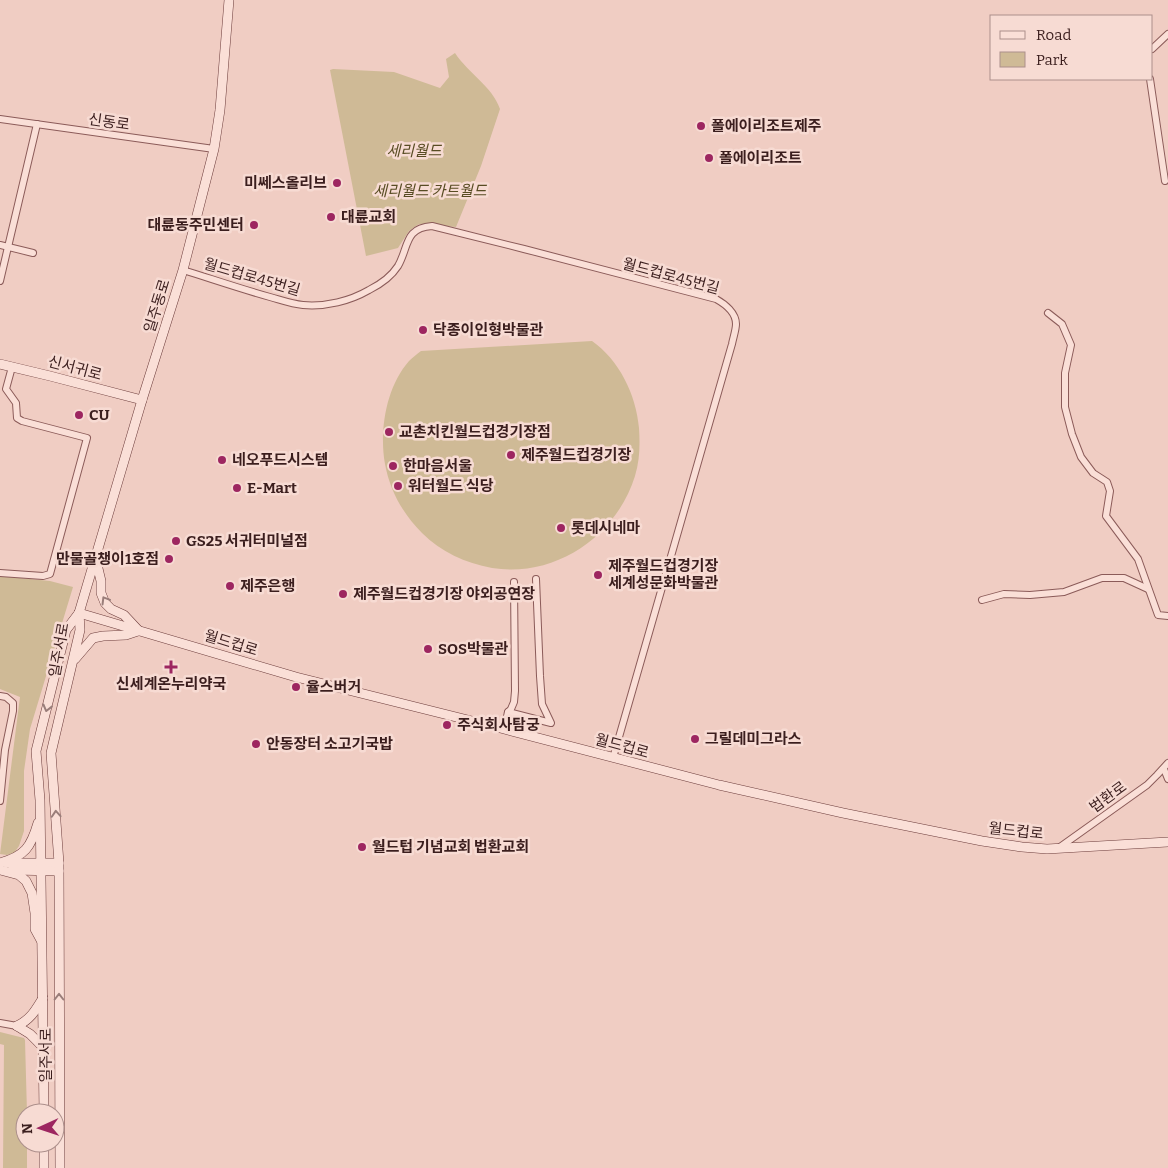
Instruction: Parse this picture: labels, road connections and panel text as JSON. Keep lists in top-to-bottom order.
{
  "streets": {
    "main road": [
      "일주동로",
      "신서귀로",
      "월드컵로",
      "일주서로"
    ],
    "street": ["신동로", "월드컵로45번길", "법환로"]
  },
  "crossings": [
    ["신동로", "일주동로"],
    ["월드컵로45번길", "일주동로"],
    ["월드컵로45번길", "월드컵로"],
    ["일주동로", "신서귀로"],
    ["일주동로", "월드컵로"],
    ["일주동로", "일주서로"],
    ["월드컵로", "일주서로"],
    ["월드컵로", "법환로"]
  ],
  "parks": ["세리월드", "세리월드 카트월드"],
  "places": {
    "other": [
      "폴에이리조트제주",
      "폴에이리조트",
      "미쎄스올리브",
      "대륜교회",
      "대륜동주민센터",
      "닥종이인형박물관",
      "CU",
      "교촌치킨월드컵경기장점",
      "제주월드컵경기장",
      "네오푸드시스템",
      "한마음서울",
      "워터월드 식당",
      "E-Mart",
      "롯데시네마",
      "GS25 서귀터미널점",
      "만물골챙이1호점",
      "제주월드컵경기장 세계성문화박물관",
      "제주은행",
      "제주월드컵경기장 야외공연장",
      "SOS박물관",
      "율스버거",
      "주식회사탐궁",
      "그릴데미그라스",
      "안동장터 소고기국밥",
      "월드텁 기념교회 법환교회"
    ],
    "health": ["신세계온누리약국"]
  },
  "legend": ["Road", "Park"],
  "north": "left"
}
